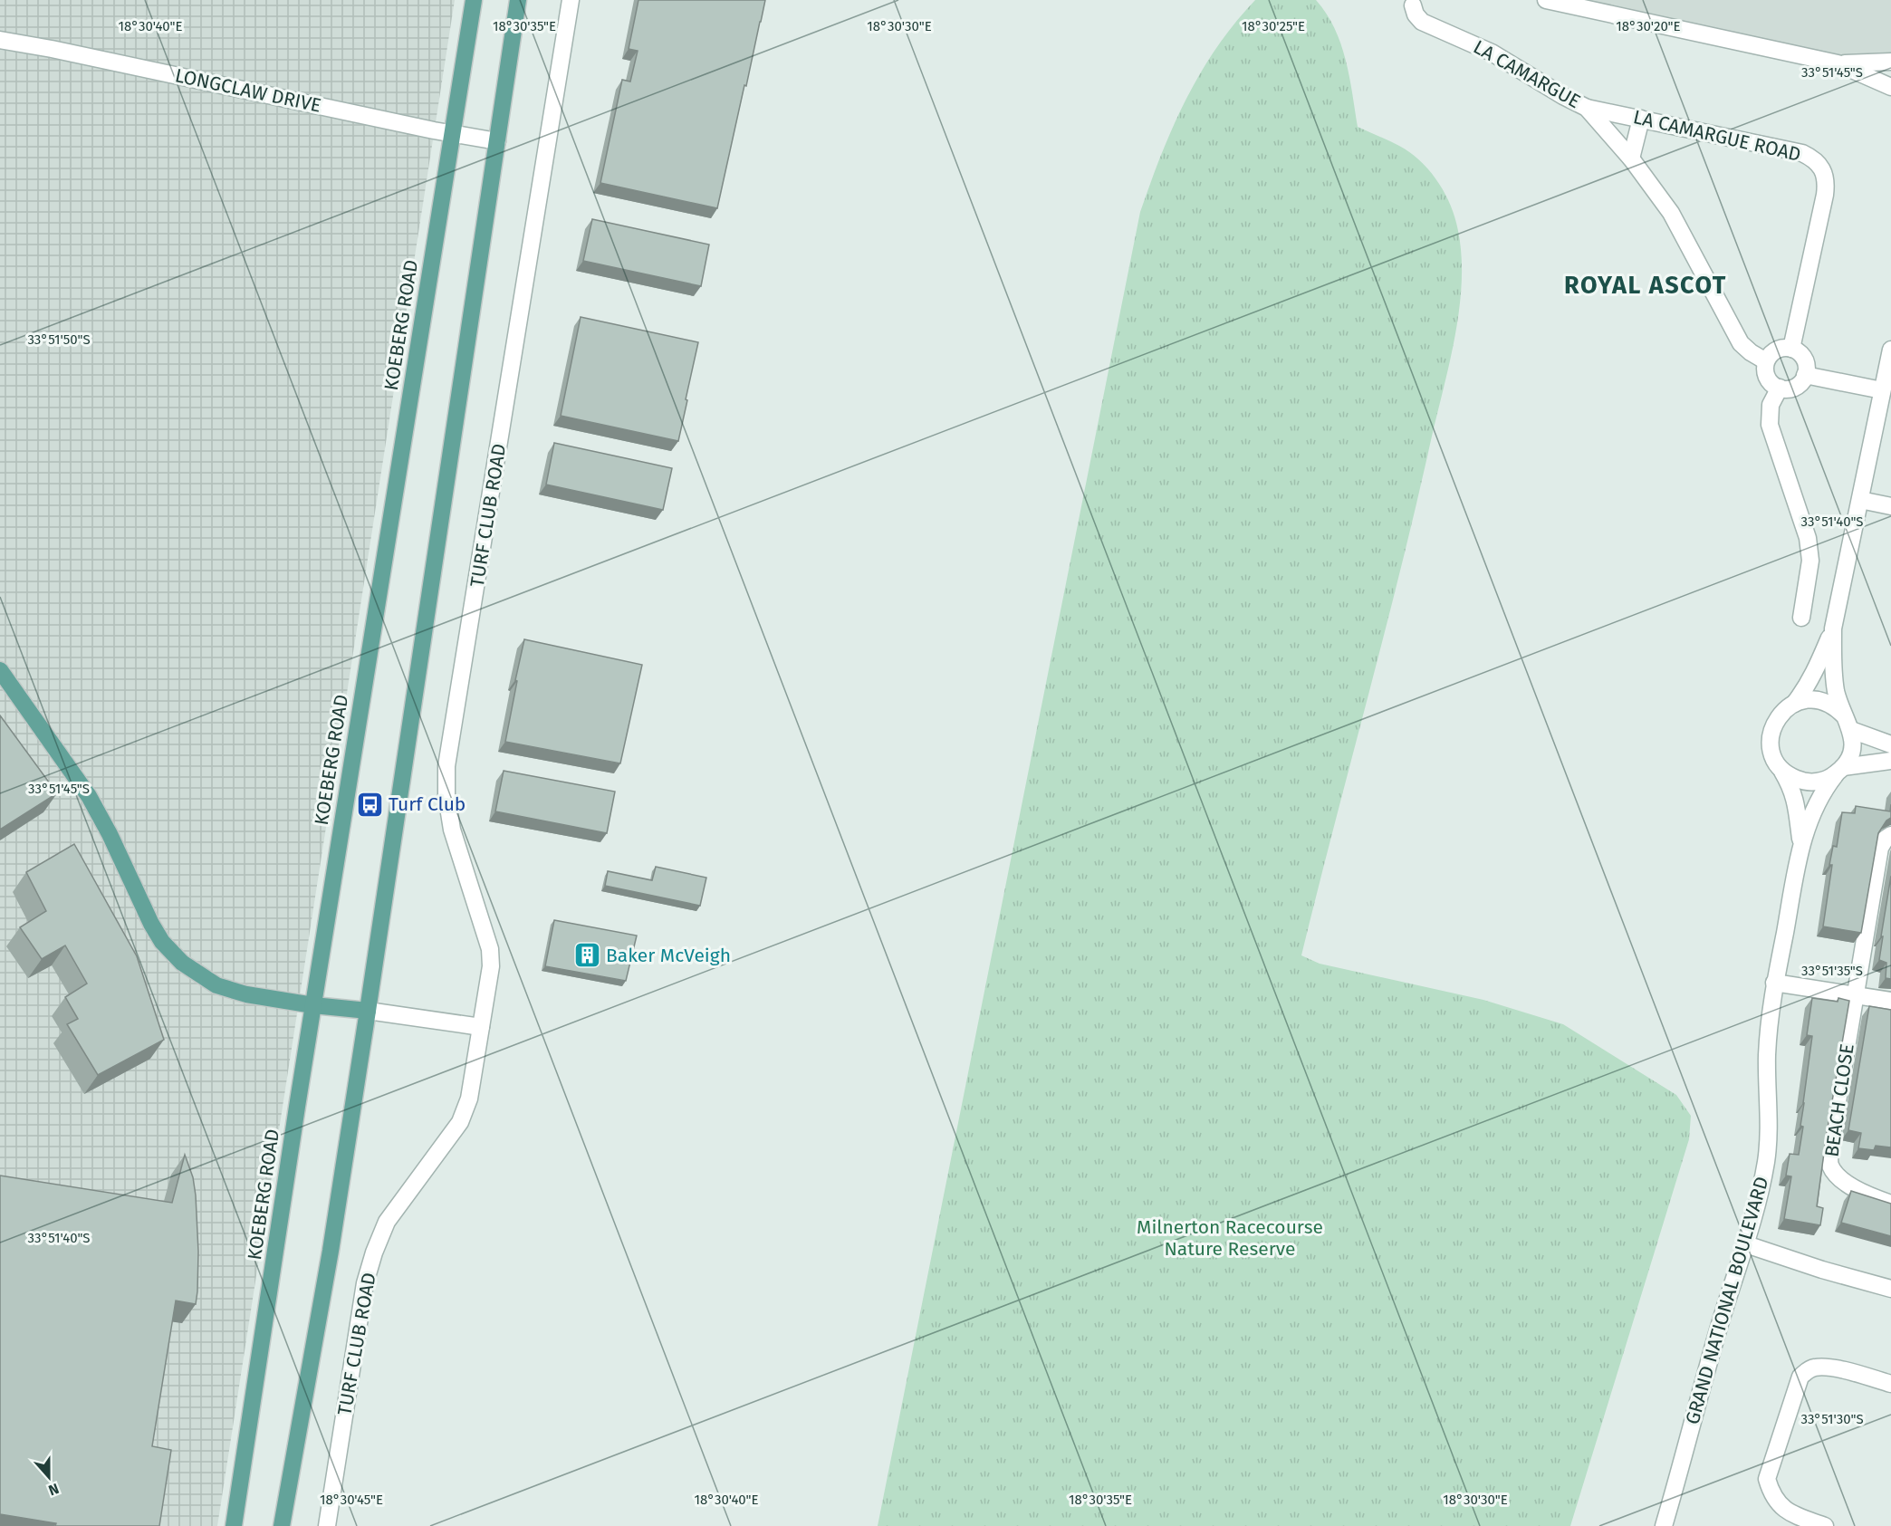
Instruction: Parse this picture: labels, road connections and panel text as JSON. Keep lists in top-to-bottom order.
{
  "streets": {
    "main road": ["KOEBERG ROAD"],
    "street": [
      "LA CAMARGUE",
      "LONGCLAW DRIVE",
      "LA CAMARGUE ROAD",
      "TURF CLUB ROAD",
      "BEACH CLOSE",
      "GRAND NATIONAL BOULEVARD"
    ]
  },
  "crossings": [
    ["LA CAMARGUE", "LA CAMARGUE ROAD"],
    ["LONGCLAW DRIVE", "KOEBERG ROAD"]
  ],
  "districts": ["ROYAL ASCOT"],
  "parks": ["Milnerton Racecourse Nature Reserve"],
  "places": {
    "bus stop": ["Turf Club"],
    "building": ["Baker McVeigh"]
  },
  "north": "bottom",
  "coordinates": [
    "18°30'40\"E",
    "18°30'35\"E",
    "18°30'30\"E",
    "18°30'25\"E",
    "18°30'20\"E",
    "33°51'45\"S",
    "33°51'50\"S",
    "33°51'40\"S",
    "33°51'35\"S",
    "33°51'30\"S",
    "18°30'45\"E"
  ]
}
